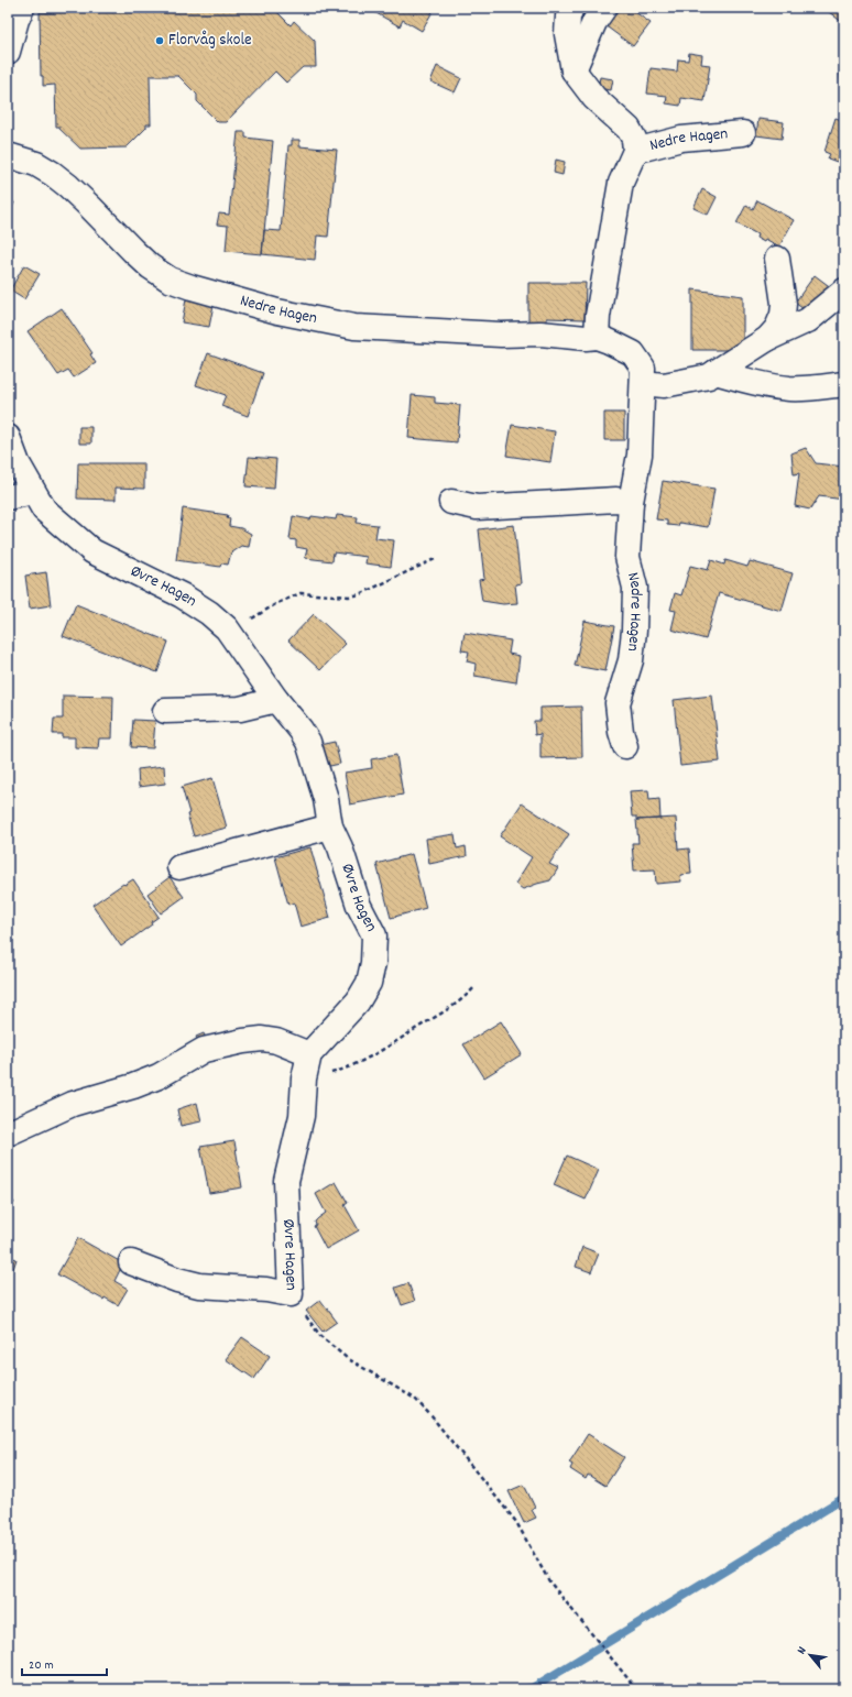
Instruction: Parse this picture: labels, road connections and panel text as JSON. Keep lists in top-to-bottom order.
{
  "streets": {
    "street": ["Nedre Hagen", "Øvre Hagen"]
  },
  "places": ["Florvåg skole"],
  "scale_bar": "20 m",
  "north": "top left"
}
